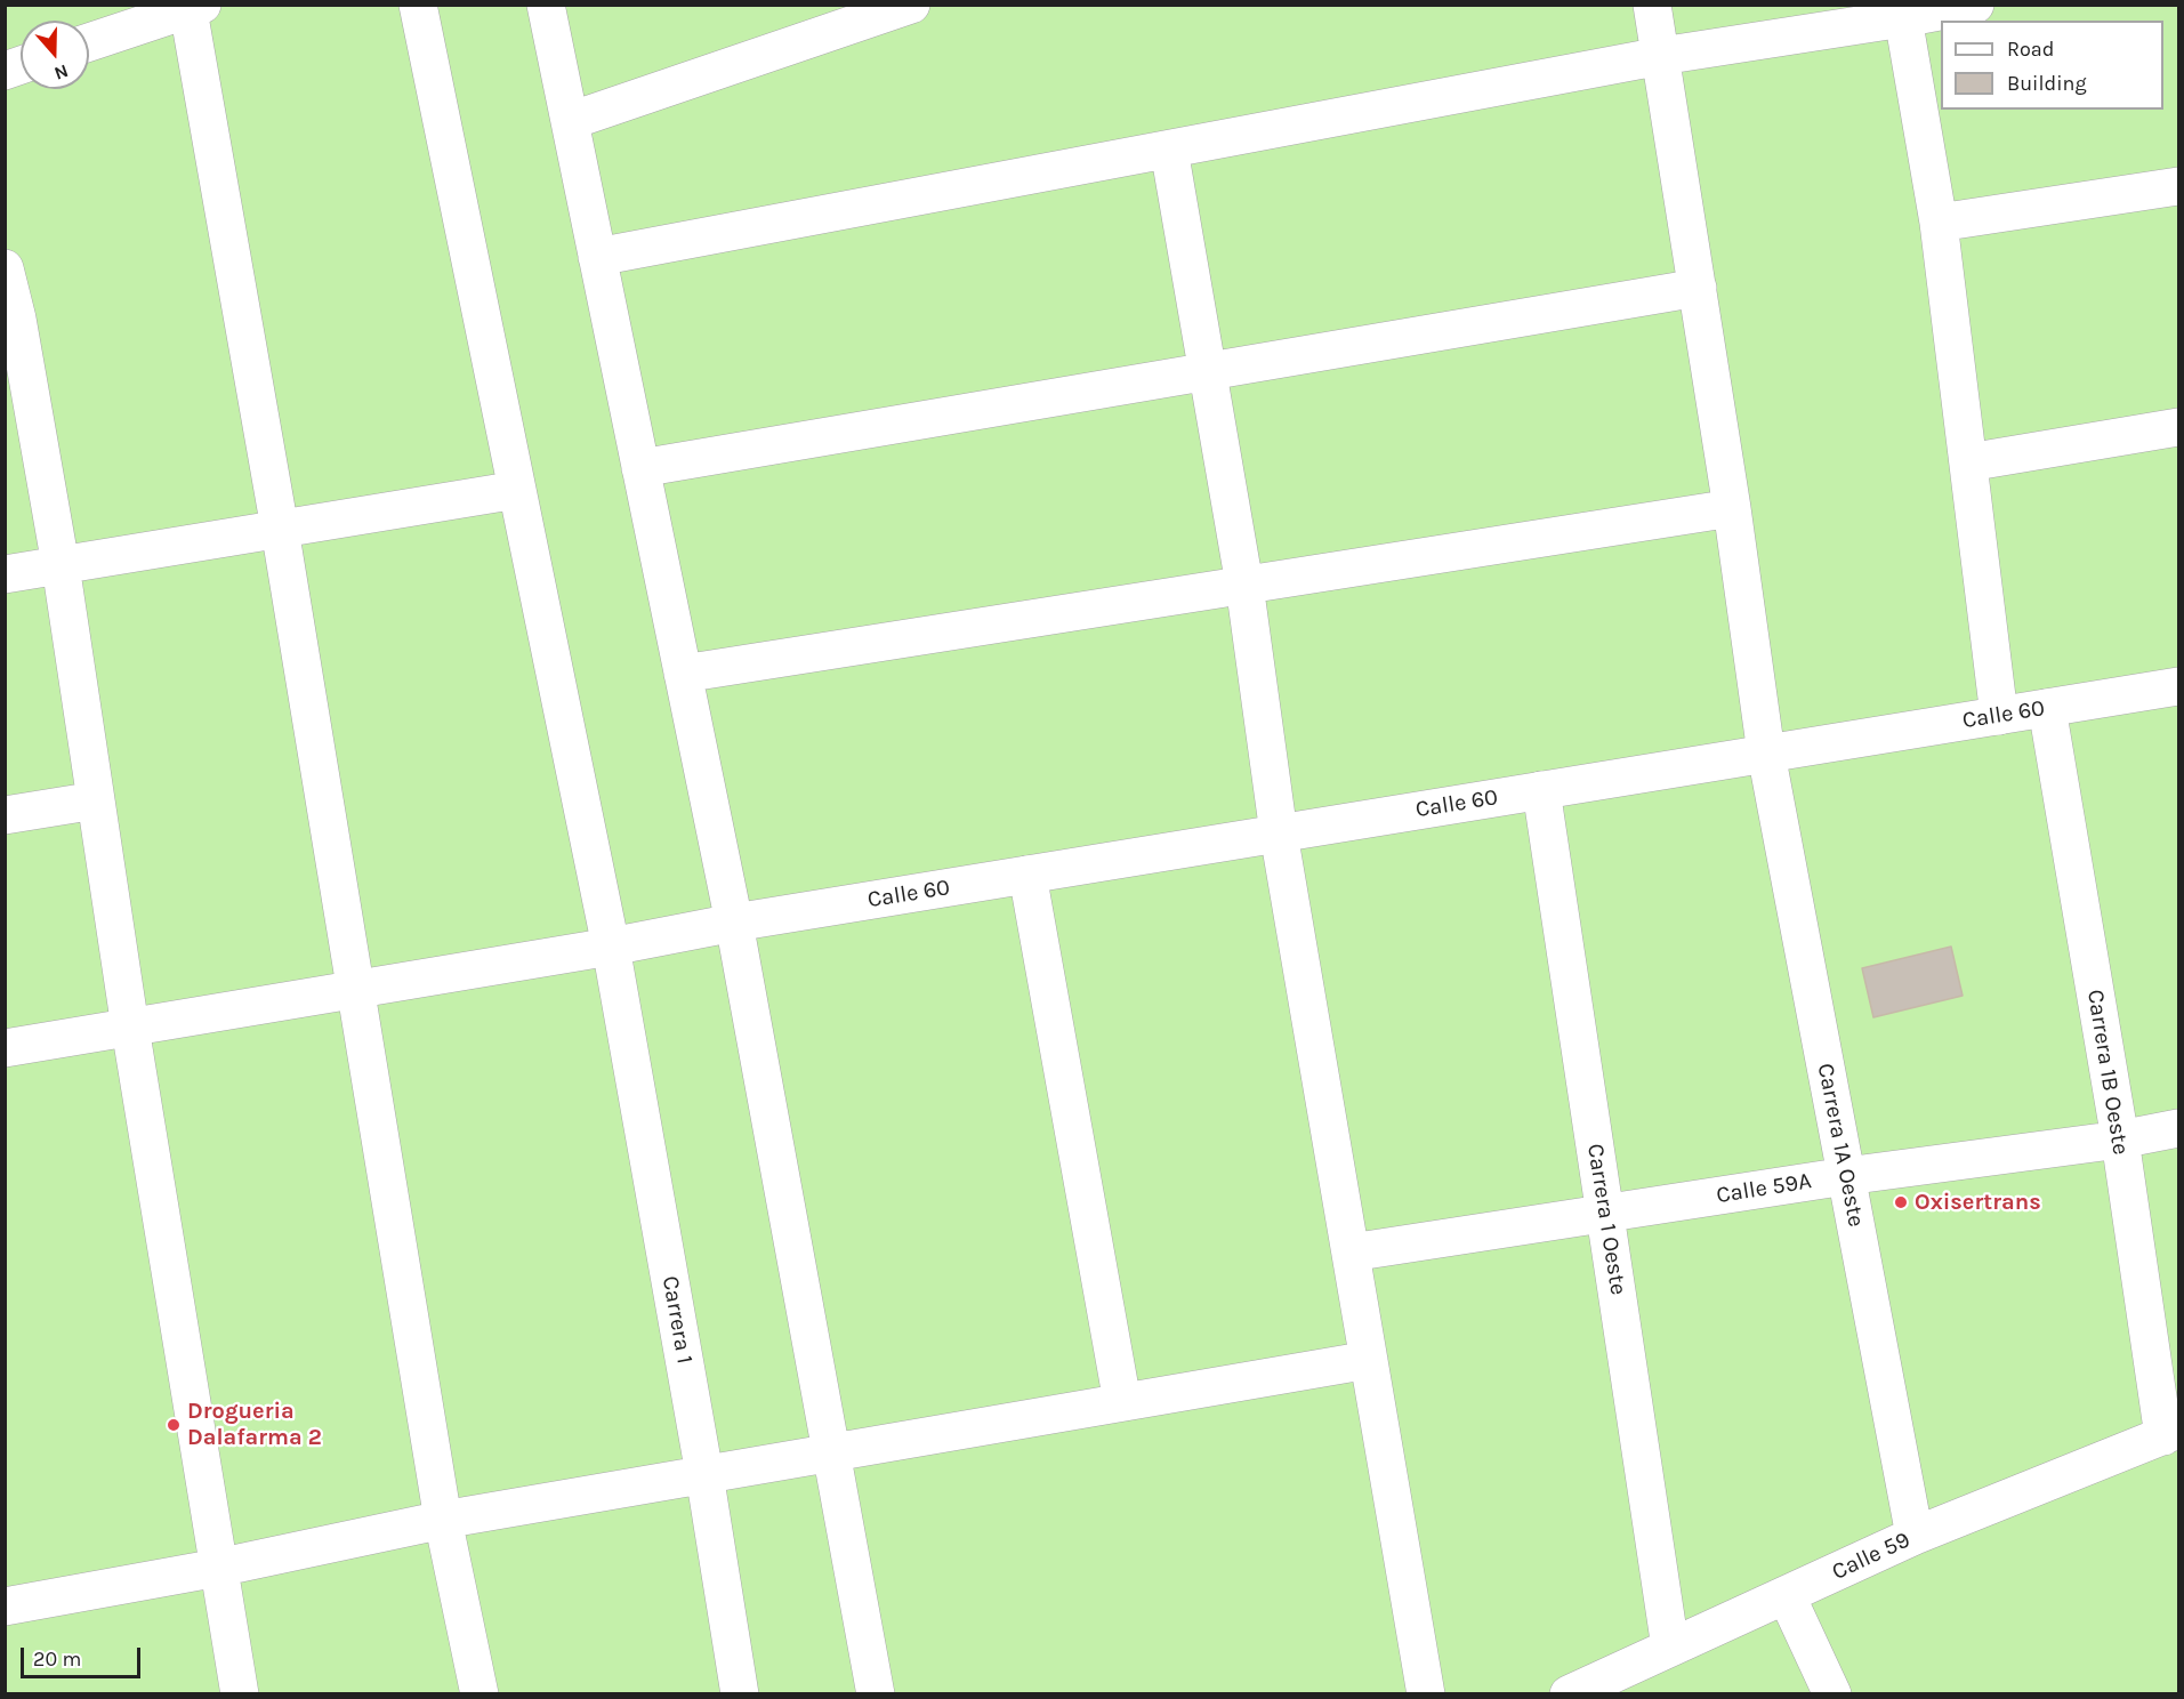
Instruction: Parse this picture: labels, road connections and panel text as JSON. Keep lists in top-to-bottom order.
{
  "streets": {
    "street": [
      "Calle 60",
      "Carrera 1B Oeste",
      "Carrera 1A Oeste",
      "Calle 59A",
      "Carrera 1 Oeste",
      "Carrera 1",
      "Calle 59"
    ]
  },
  "crossings": [
    ["Calle 60", "Carrera 1B Oeste"],
    ["Calle 60", "Carrera 1A Oeste"],
    ["Calle 60", "Carrera 1 Oeste"],
    ["Calle 60", "Carrera 1"],
    ["Carrera 1B Oeste", "Calle 59A"],
    ["Carrera 1B Oeste", "Calle 59"],
    ["Carrera 1A Oeste", "Calle 59A"],
    ["Carrera 1A Oeste", "Calle 59"],
    ["Calle 59A", "Carrera 1 Oeste"],
    ["Carrera 1 Oeste", "Calle 59"]
  ],
  "places": ["Oxisertrans", "Drogueria Dalafarma 2"],
  "legend": ["Road", "Building"],
  "scale_bar": "20 m",
  "north": "bottom"
}
